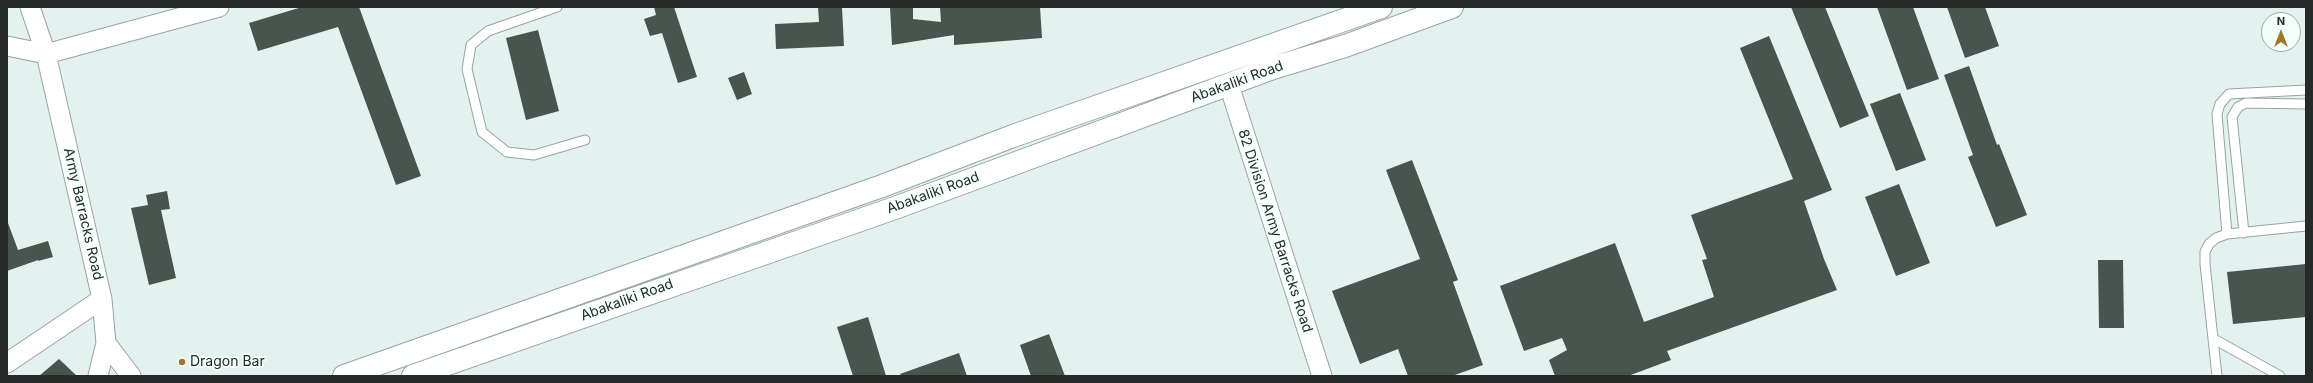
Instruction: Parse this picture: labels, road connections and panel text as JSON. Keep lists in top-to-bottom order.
{
  "streets": {
    "main road": ["Abakaliki Road"],
    "street": ["Army Barracks Road", "82 Division Army Barracks Road"]
  },
  "crossings": [
    ["Abakaliki Road", "82 Division Army Barracks Road"]
  ],
  "places": ["Dragon Bar"],
  "north": "top"
}
